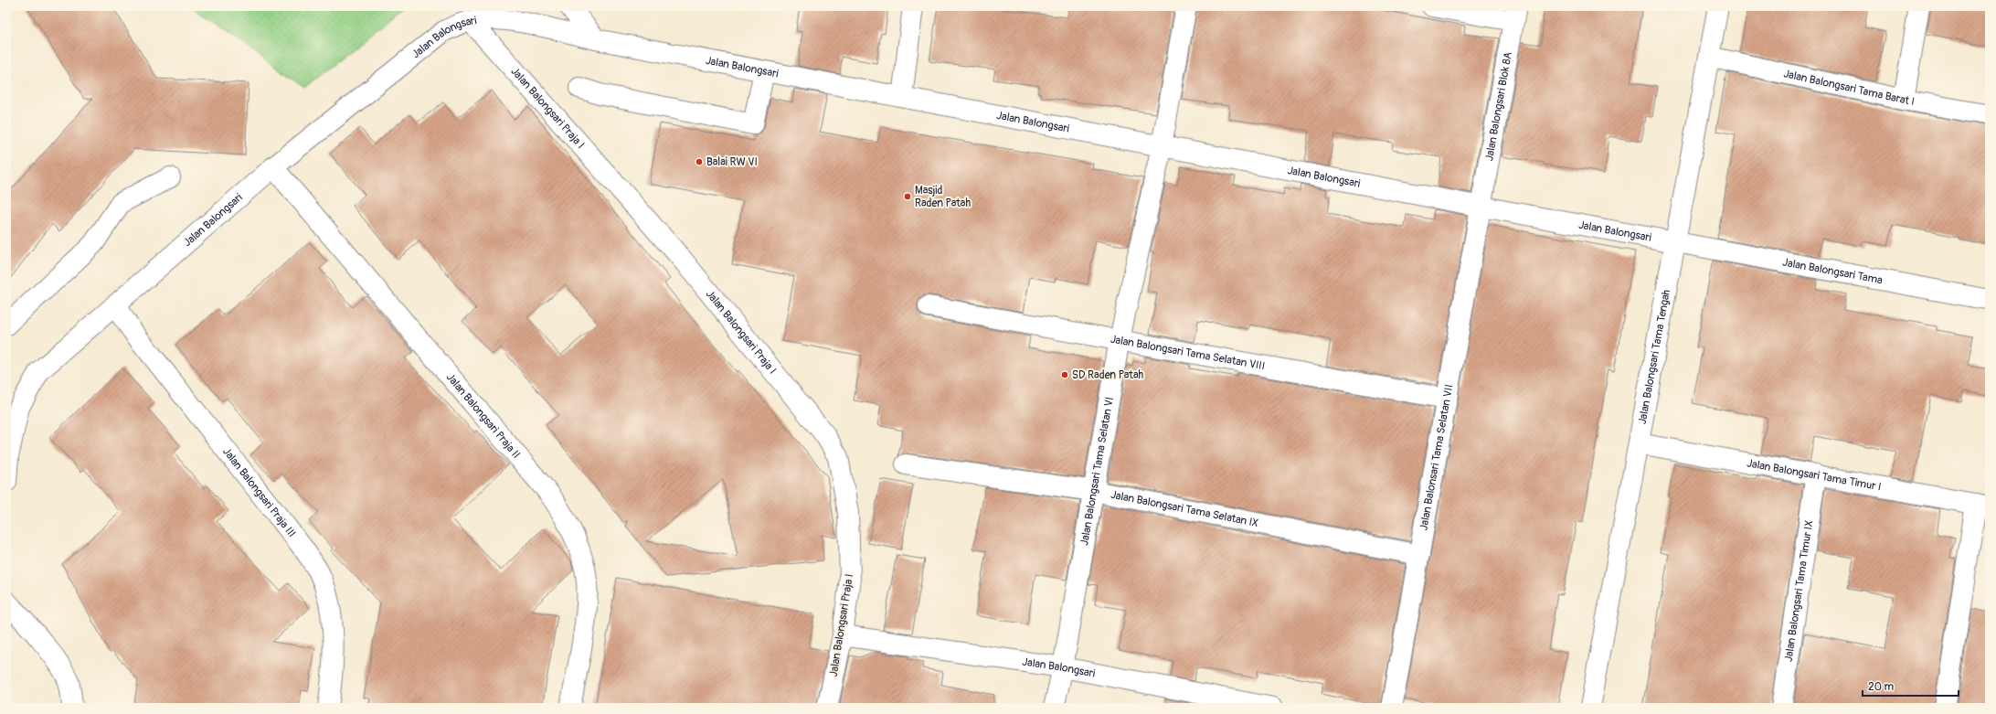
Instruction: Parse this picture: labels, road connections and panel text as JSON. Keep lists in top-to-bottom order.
{
  "streets": {
    "street": [
      "Jalan Balongsari",
      "Jalan Balongsari Tama Barat I",
      "Jalan Balongsari Blok 8A",
      "Jalan Balongsari Praja I",
      "Jalan Balongsari Tama",
      "Jalan Balongsari Tama Selatan VIII",
      "Jalan Balongsari Tama Tengah",
      "Jalan Balongsari Praja II",
      "Jalan Balonsari Tama Selatan VII",
      "Jalan Balongsari Tama Selatan VI",
      "Jalan Balongsari Tama Timur I",
      "Jalan Balongsari Praja III",
      "Jalan Balongsari Tama Selatan IX",
      "Jalan Balongsari Tama Timur IX"
    ]
  },
  "crossings": [
    ["Jalan Balongsari", "Jalan Balongsari Blok 8A"],
    ["Jalan Balongsari", "Jalan Balongsari Praja I"],
    ["Jalan Balongsari", "Jalan Balongsari Tama"],
    ["Jalan Balongsari", "Jalan Balongsari Tama Tengah"],
    ["Jalan Balongsari", "Jalan Balongsari Praja II"],
    ["Jalan Balongsari", "Jalan Balonsari Tama Selatan VII"],
    ["Jalan Balongsari", "Jalan Balongsari Tama Selatan VI"],
    ["Jalan Balongsari", "Jalan Balongsari Praja III"],
    ["Jalan Balongsari Tama Barat I", "Jalan Balongsari Tama Tengah"],
    ["Jalan Balongsari Blok 8A", "Jalan Balonsari Tama Selatan VII"],
    ["Jalan Balongsari Tama", "Jalan Balongsari Tama Tengah"],
    ["Jalan Balongsari Tama Selatan VIII", "Jalan Balonsari Tama Selatan VII"],
    ["Jalan Balongsari Tama Selatan VIII", "Jalan Balongsari Tama Selatan VI"],
    ["Jalan Balongsari Tama Tengah", "Jalan Balongsari Tama Timur I"],
    ["Jalan Balonsari Tama Selatan VII", "Jalan Balongsari Tama Selatan IX"],
    ["Jalan Balongsari Tama Selatan VI", "Jalan Balongsari Tama Selatan IX"],
    ["Jalan Balongsari Tama Timur I", "Jalan Balongsari Tama Timur IX"]
  ],
  "places": ["Balai RW VI", "Masjid Raden Patah", "SD Raden Patah"],
  "scale_bar": "20 m"
}
